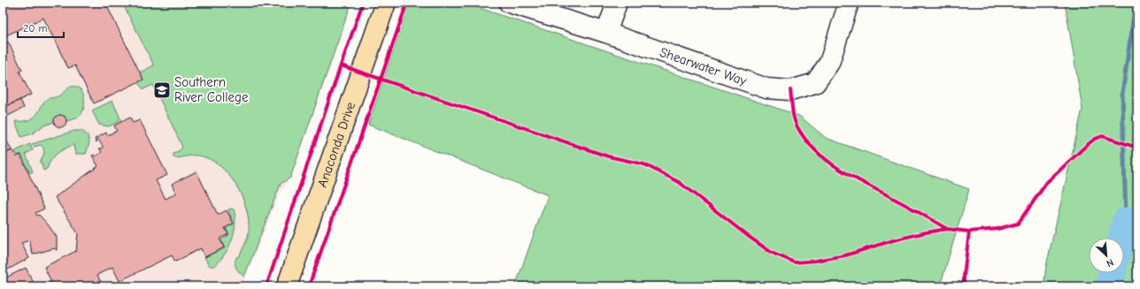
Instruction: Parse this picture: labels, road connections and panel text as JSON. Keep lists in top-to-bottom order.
{
  "streets": {
    "main road": ["Anaconda Drive"],
    "street": ["Shearwater Way"]
  },
  "places": {
    "school or university": ["Southern River College"]
  },
  "scale_bar": "20 m",
  "north": "bottom right"
}
